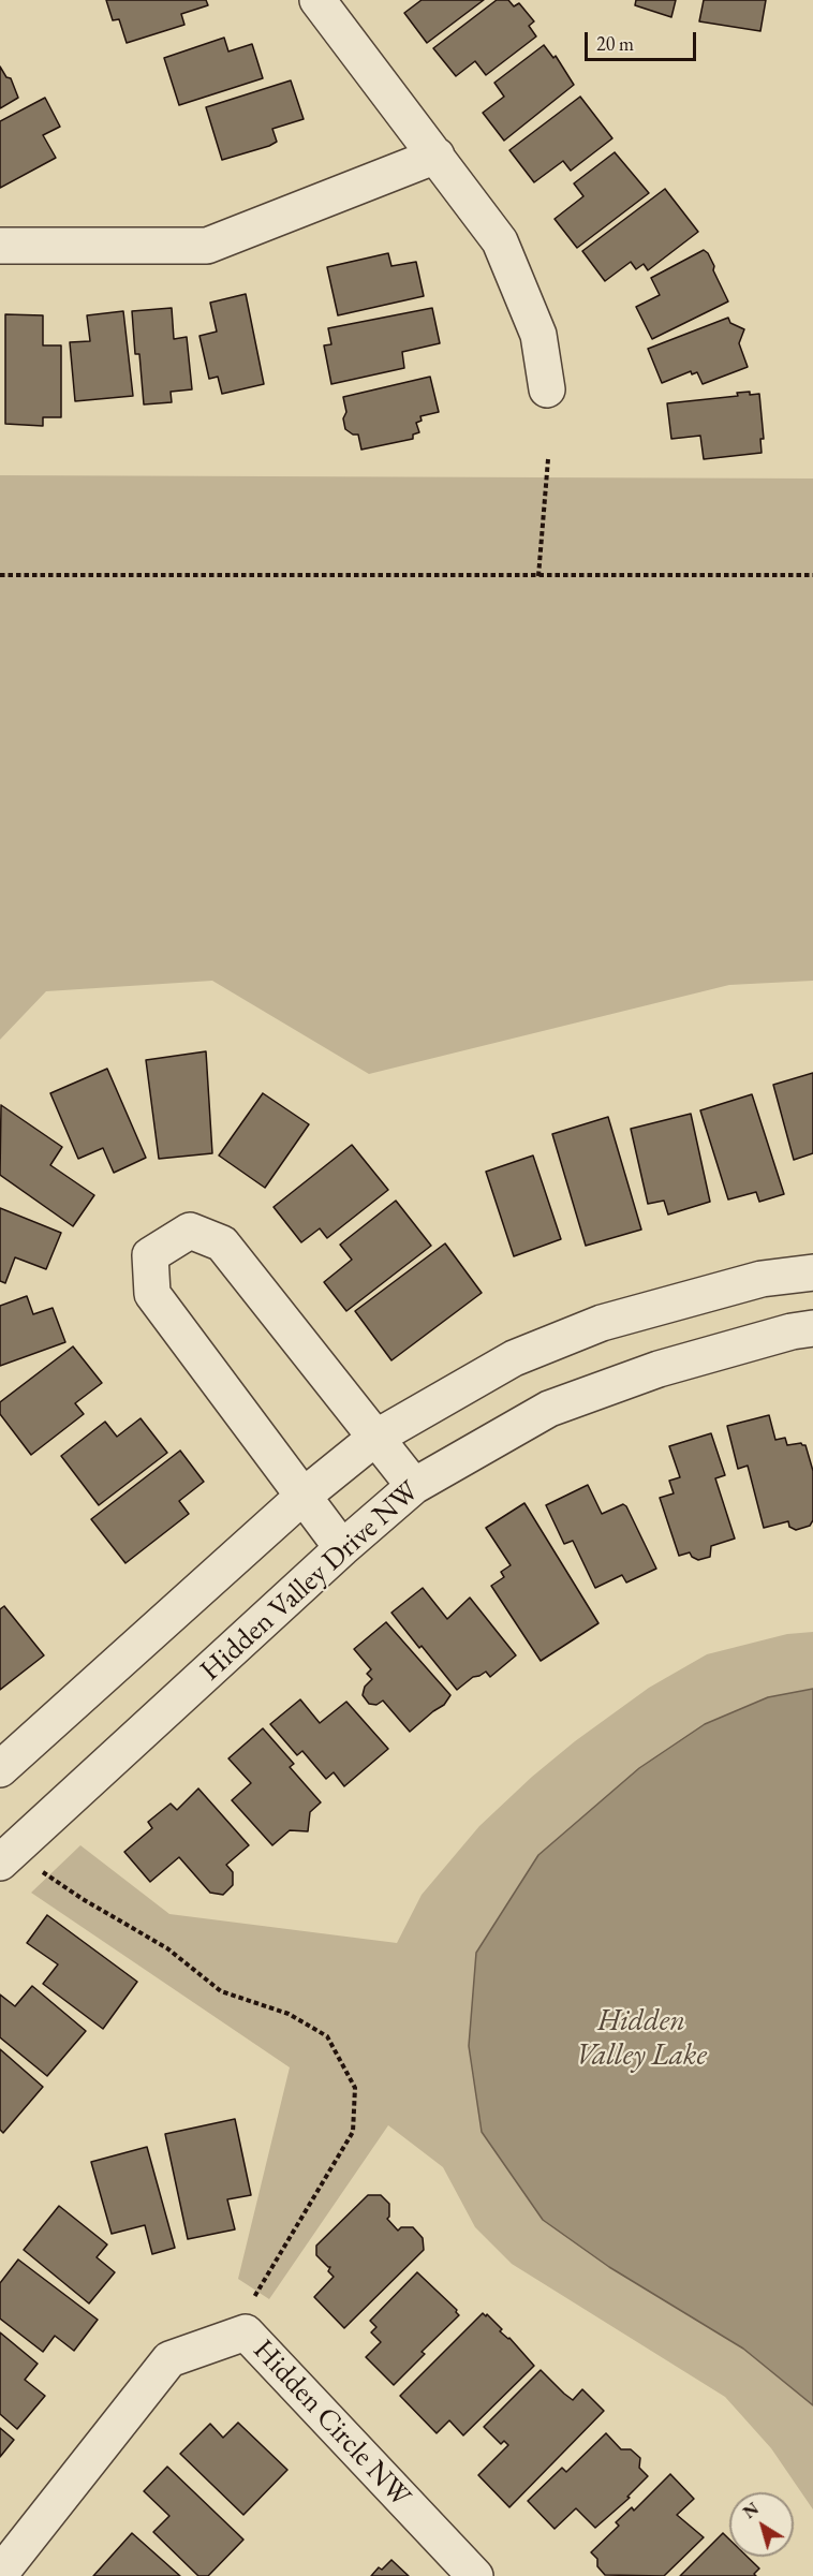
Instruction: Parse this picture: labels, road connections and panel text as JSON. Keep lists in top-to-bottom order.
{
  "streets": {
    "street": ["Hidden Valley Drive NW", "Hidden Circle NW"]
  },
  "water": ["Hidden Valley Lake"],
  "scale_bar": "20 m",
  "north": "top left"
}
